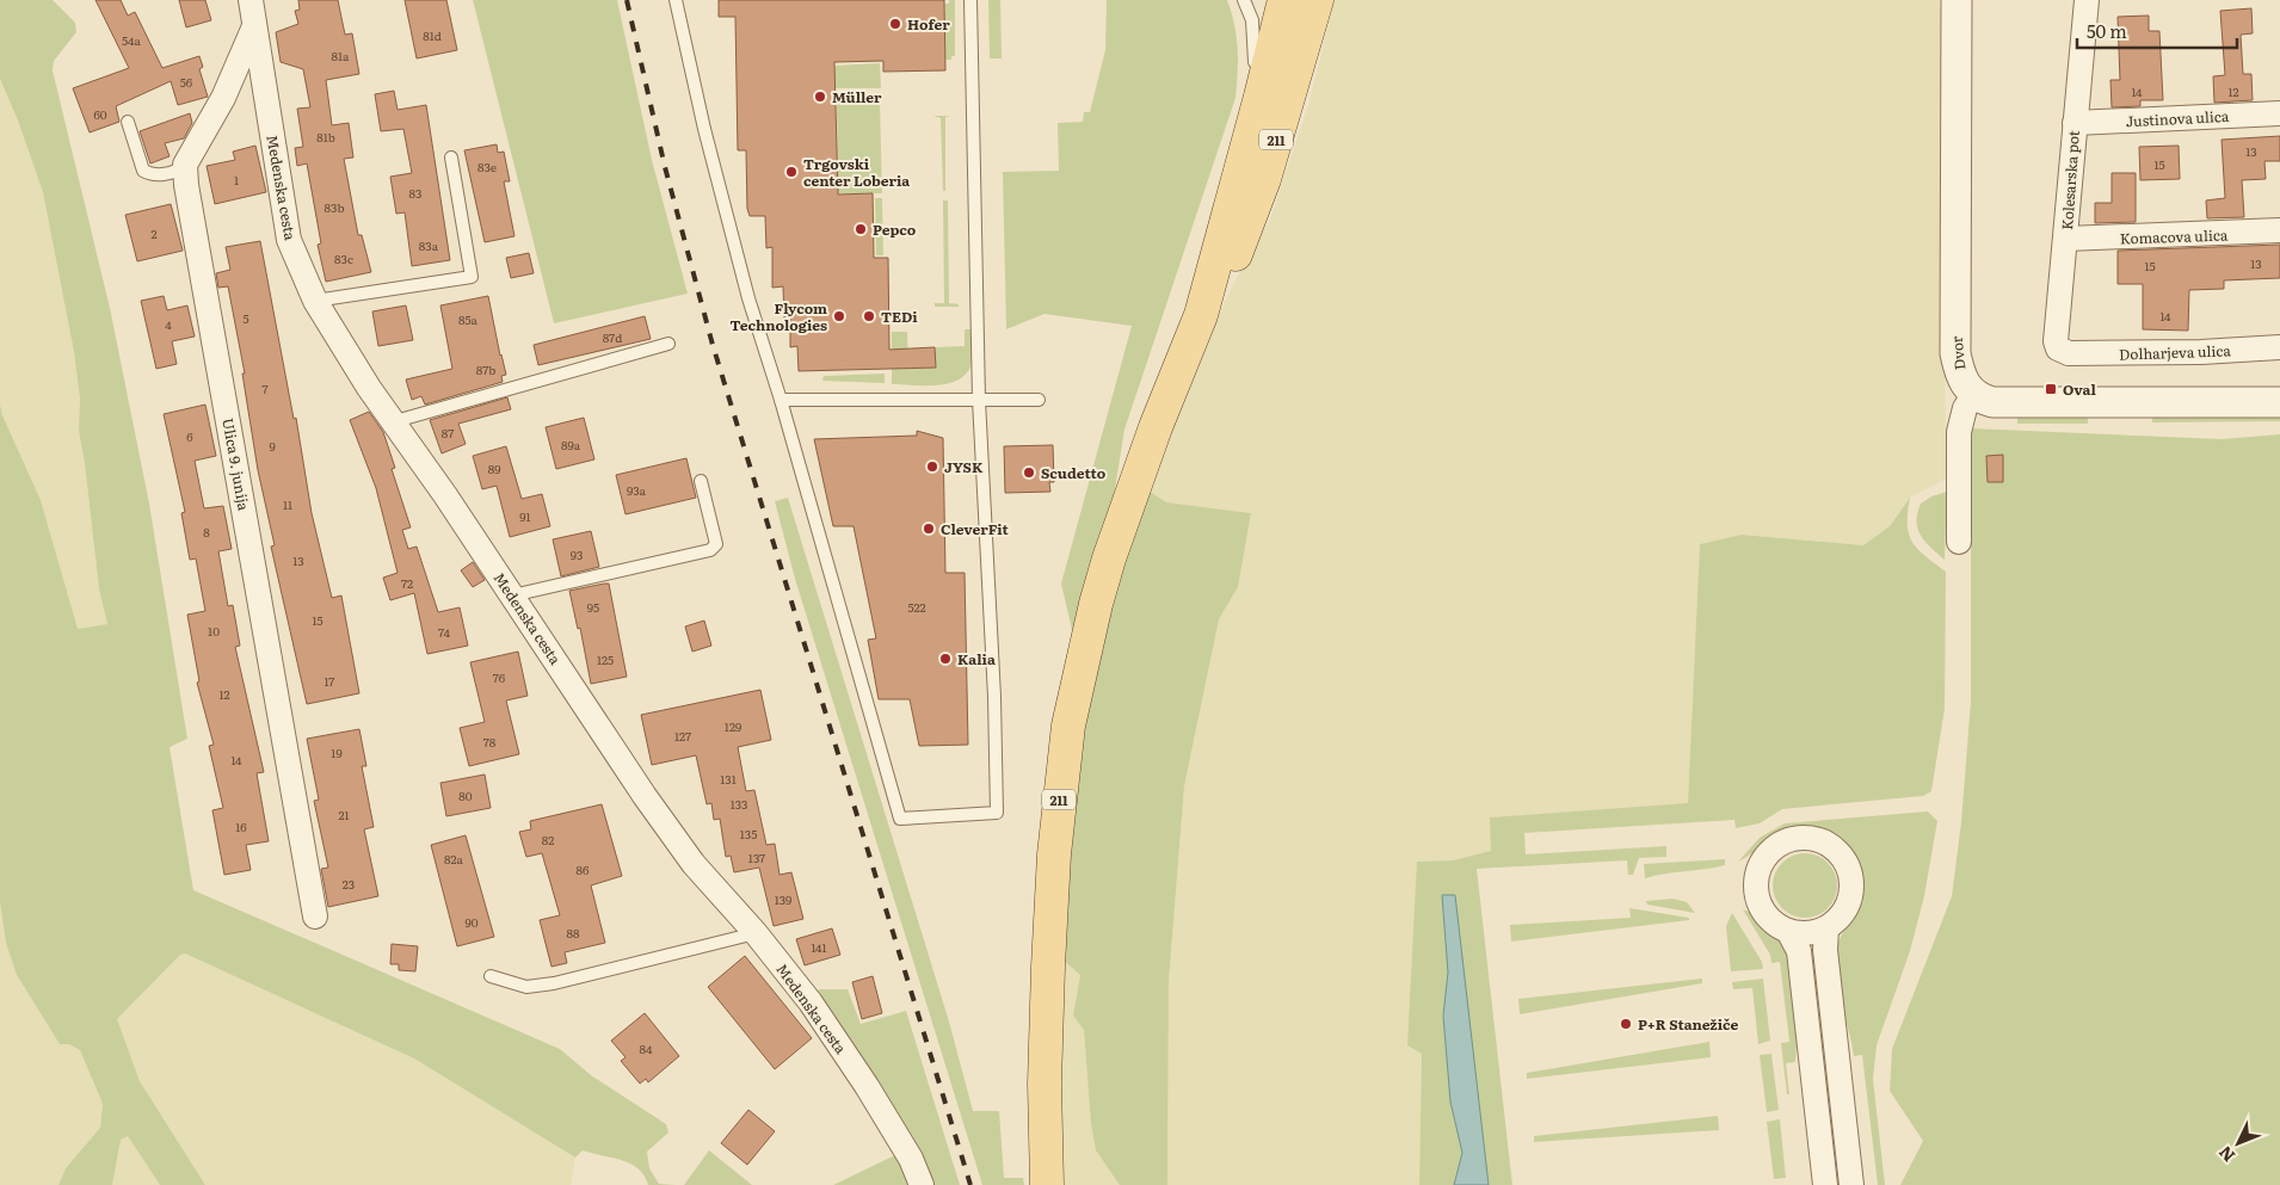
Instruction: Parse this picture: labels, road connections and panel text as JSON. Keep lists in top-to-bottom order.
{
  "streets": {
    "main road": ["211"],
    "street": [
      "Justinova ulica",
      "Kolesarska pot",
      "Medenska cesta",
      "Komacova ulica",
      "Dolharjeva ulica",
      "Dvor",
      "Ulica 9. junija"
    ]
  },
  "crossings": [
    ["Justinova ulica", "Kolesarska pot"],
    ["Kolesarska pot", "Komacova ulica"],
    ["Kolesarska pot", "Dolharjeva ulica"]
  ],
  "places": {
    "other": [
      "Hofer",
      "Müller",
      "Trgovski center Loberia",
      "Pepco",
      "Flycom Technologies",
      "TEDi",
      "JYSK",
      "Scudetto",
      "CleverFit",
      "Kalia",
      "P+R Stanežiče"
    ],
    "transit": ["Oval"]
  },
  "house_numbers": [
    "81d",
    "54a",
    "81a",
    "56",
    "14",
    "12",
    "60",
    "81b",
    "13",
    "15",
    "83e",
    "1",
    "83",
    "83b",
    "2",
    "83a",
    "83c",
    "13",
    "15",
    "14",
    "5",
    "85a",
    "4",
    "87d",
    "87b",
    "7",
    "87",
    "6",
    "89a",
    "9",
    "89",
    "93a",
    "11",
    "91",
    "8",
    "93",
    "13",
    "72",
    "95",
    "522",
    "15",
    "10",
    "74",
    "125",
    "76",
    "17",
    "12",
    "129",
    "127",
    "78",
    "19",
    "14",
    "131",
    "80",
    "133",
    "21",
    "16",
    "135",
    "82",
    "137",
    "82a",
    "86",
    "23",
    "139",
    "90",
    "88",
    "141",
    "84"
  ],
  "scale_bar": "50 m",
  "north": "bottom left"
}
